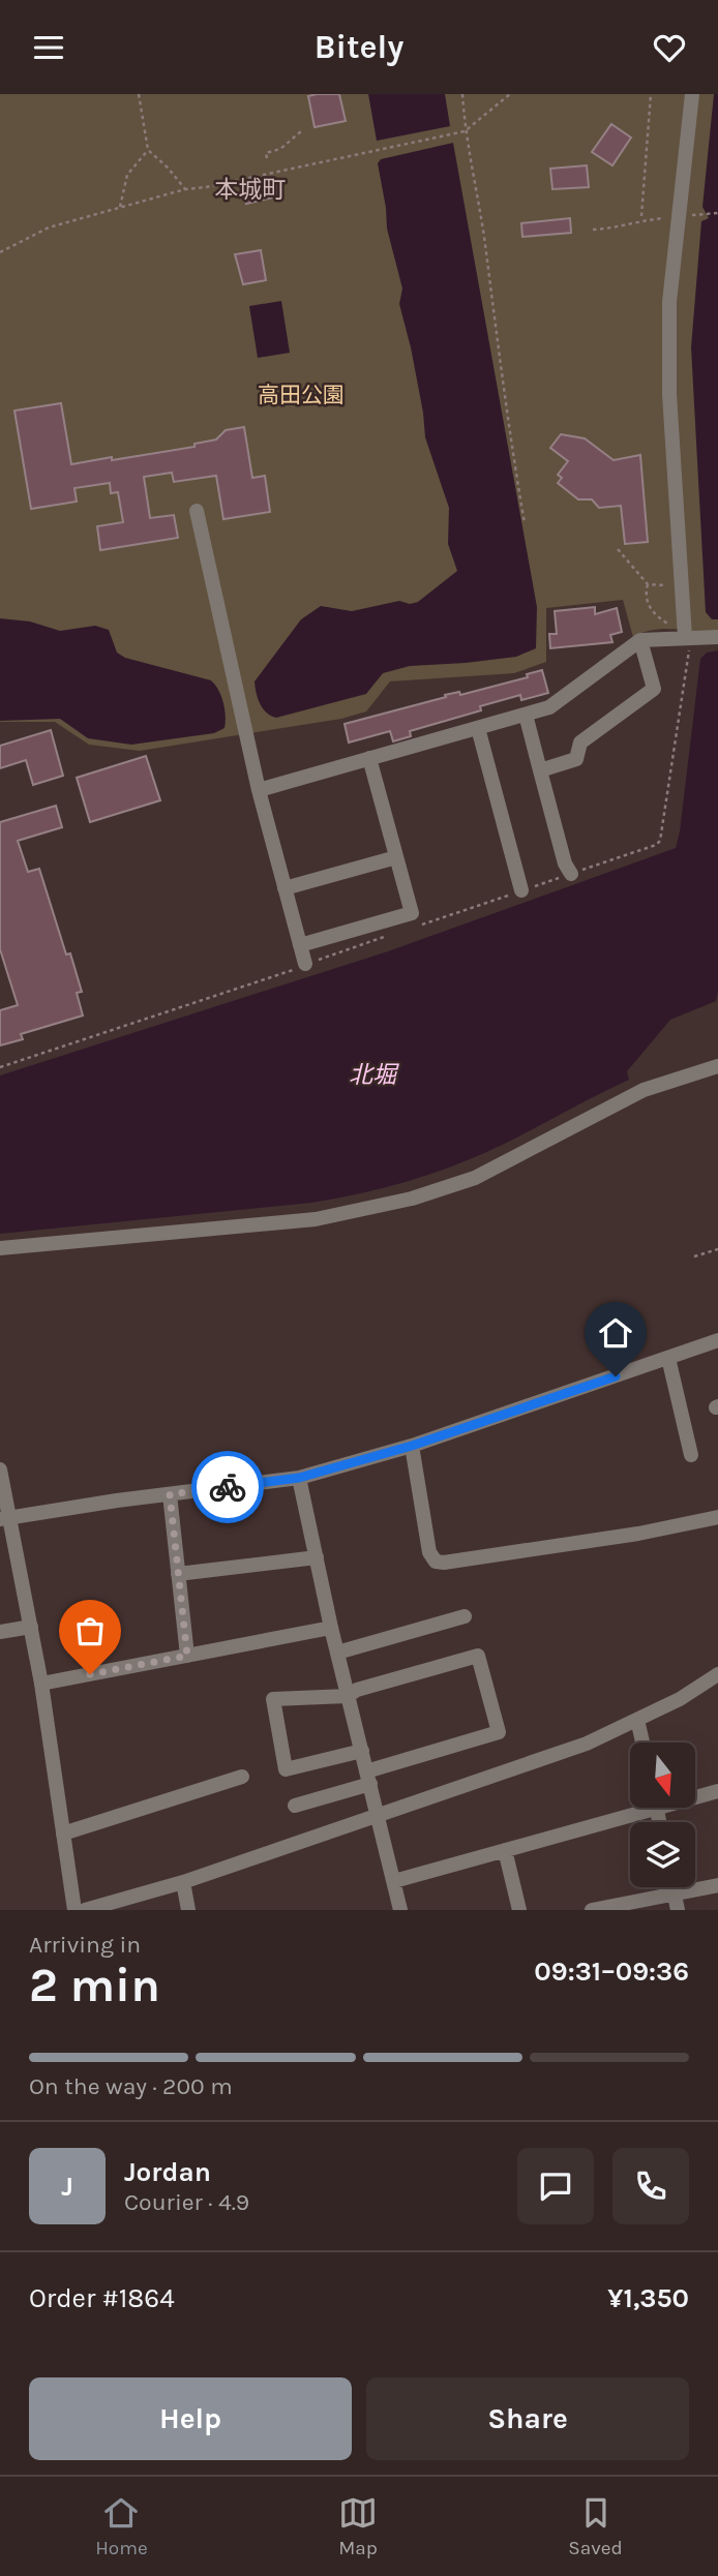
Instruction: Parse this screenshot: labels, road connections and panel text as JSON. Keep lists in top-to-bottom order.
{
  "districts": ["本城町"],
  "water": ["北堀"],
  "parks": ["高田公園"],
  "north": "bottom",
  "page": {
    "header": "Bitely",
    "heading": ["2 min", "Arriving in", "09:31–09:36"],
    "panel": [
      "Jordan",
      "Courier · 4.9",
      "Order #1864",
      "¥1,350"
    ],
    "bar": "On the way · 200 m",
    "round": "J",
    "buttons": ["Help", "Share"],
    "tabs": ["Home", "Map", "Saved"]
  }
}
